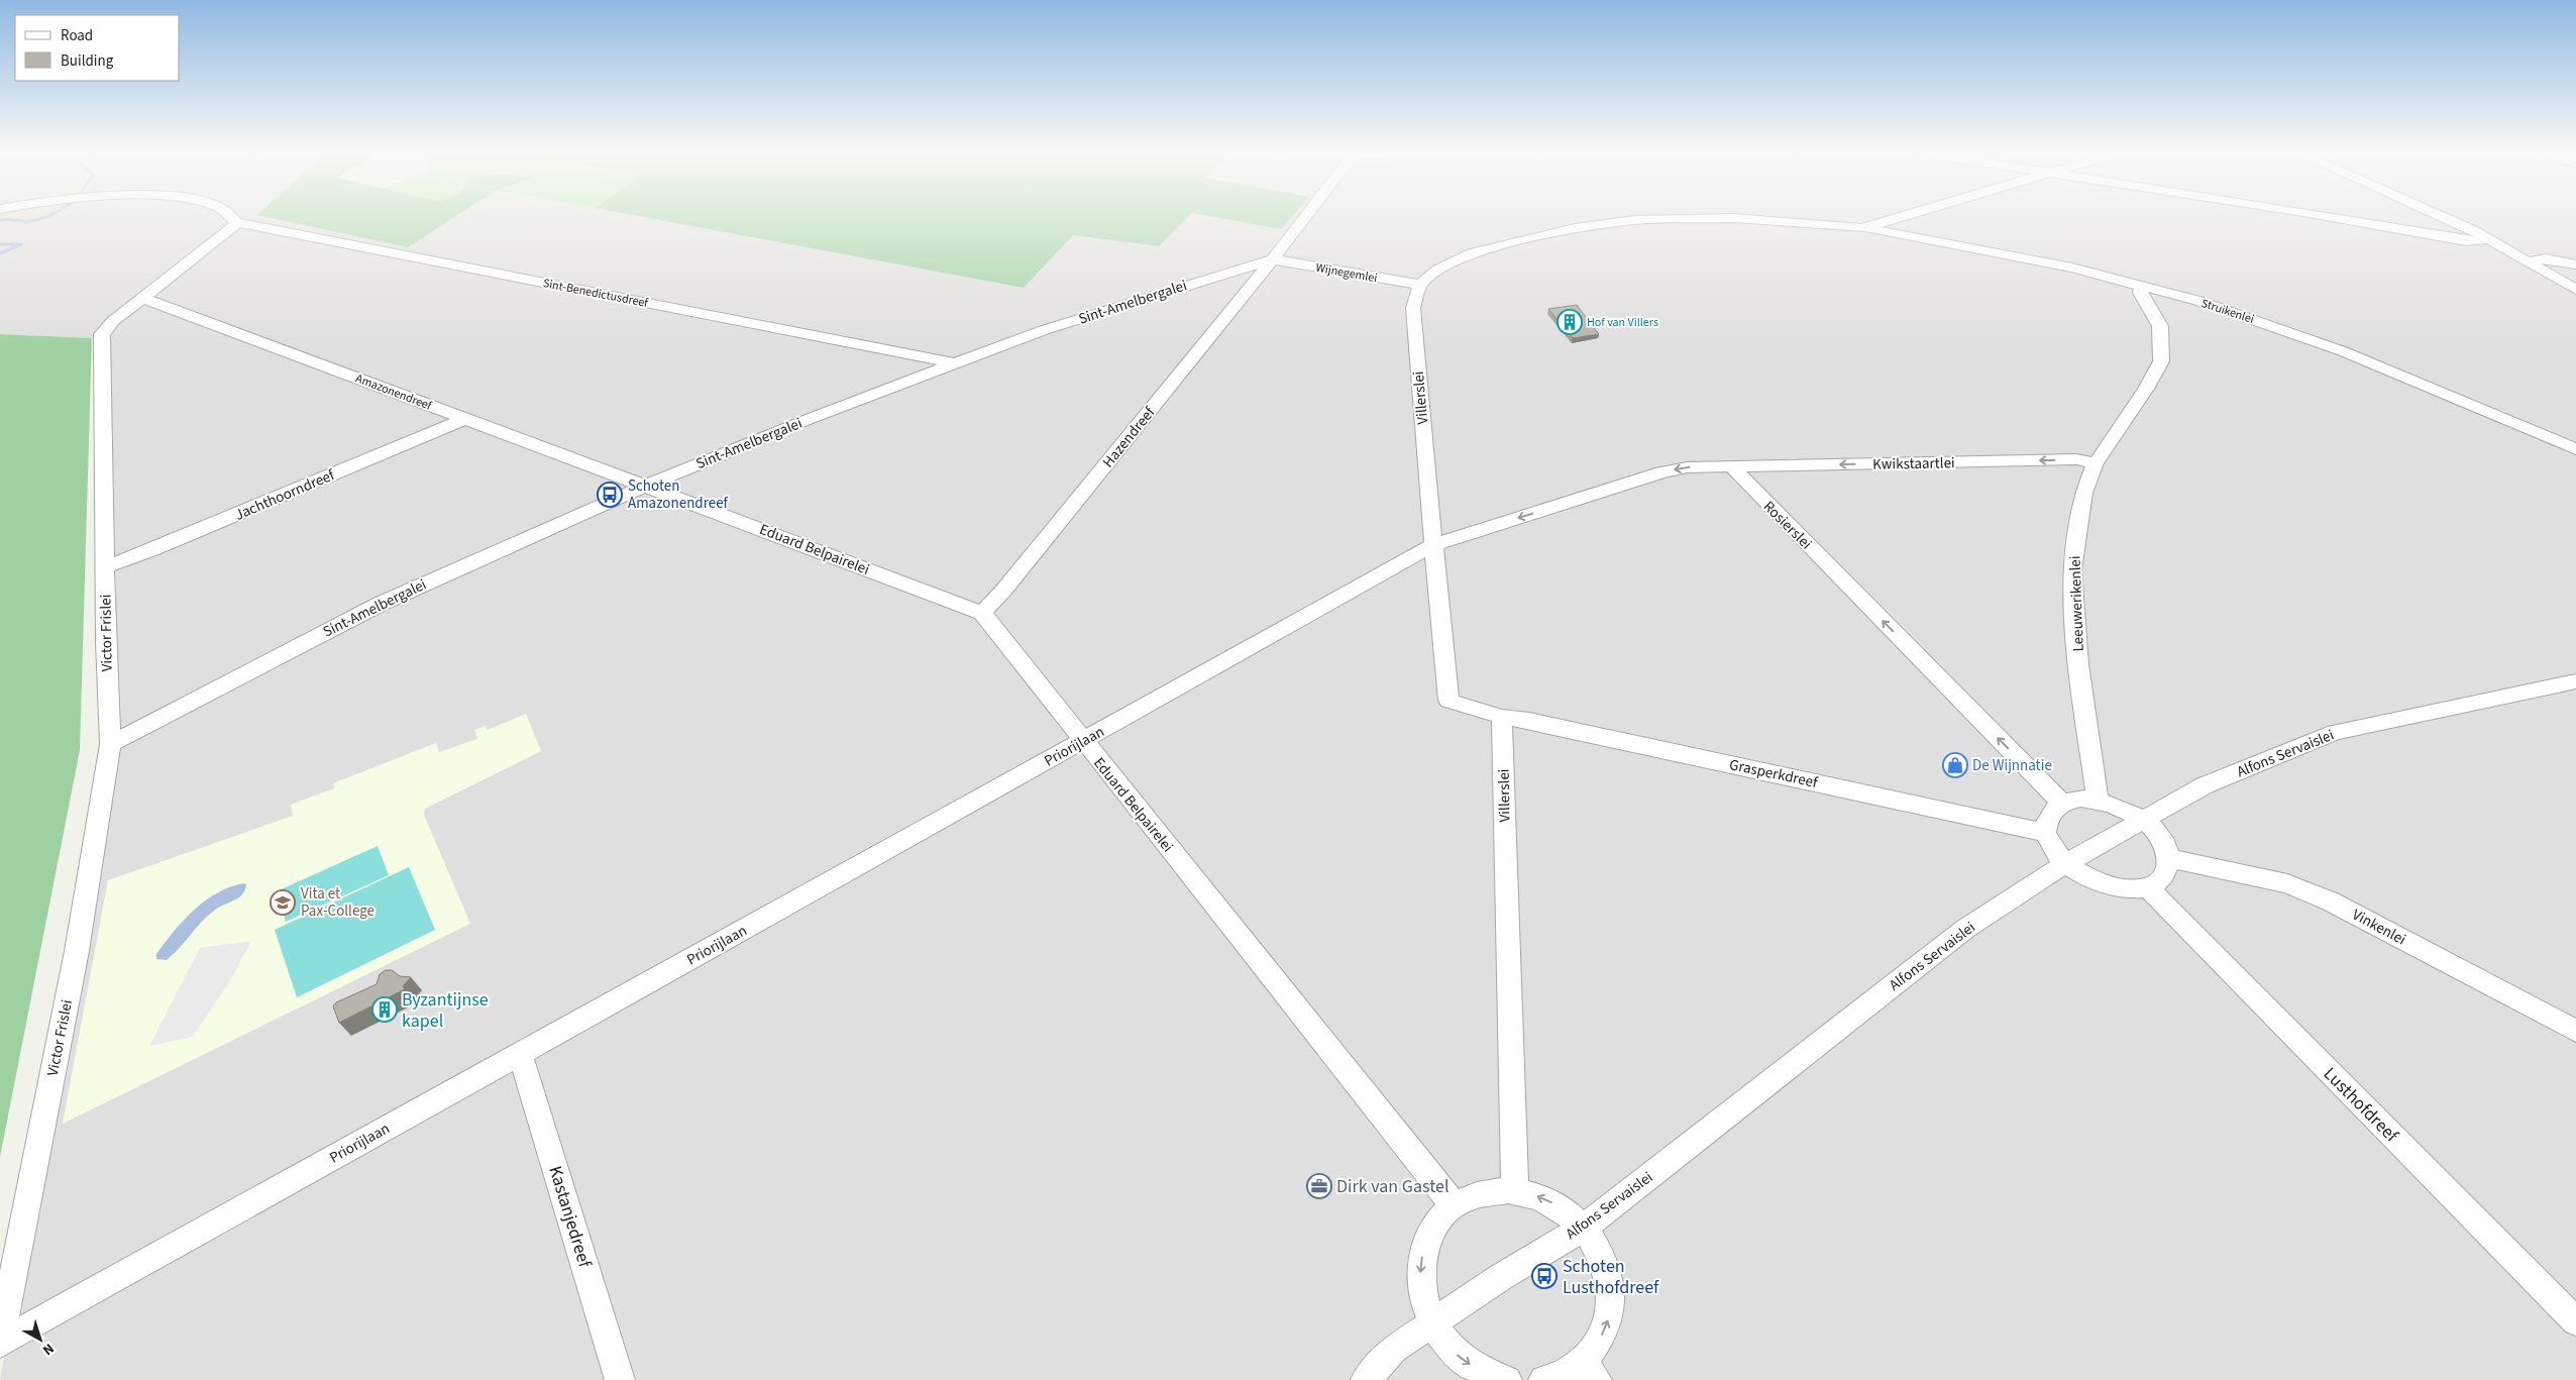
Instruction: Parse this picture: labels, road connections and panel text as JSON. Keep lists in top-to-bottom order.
{
  "streets": {
    "street": [
      "Wijnegemlei",
      "Sint-Benedictusdreef",
      "Sint-Amelbergalei",
      "Struikenlei",
      "Amazonendreef",
      "Villerslei",
      "Hazendreef",
      "Kwikstaartlei",
      "Jachthoorndreef",
      "Rosierslei",
      "Eduard Belpairelei",
      "Leeuwerikenlei",
      "Victor Frislei",
      "Priorijlaan",
      "Alfons Servaislei",
      "Grasperkdreef",
      "Vinkenlei",
      "Lusthofdreef",
      "Kastanjedreef"
    ]
  },
  "crossings": [
    ["Wijnegemlei", "Sint-Amelbergalei"],
    ["Wijnegemlei", "Villerslei"],
    ["Wijnegemlei", "Hazendreef"],
    ["Sint-Benedictusdreef", "Sint-Amelbergalei"],
    ["Sint-Benedictusdreef", "Victor Frislei"],
    ["Sint-Amelbergalei", "Amazonendreef"],
    ["Sint-Amelbergalei", "Hazendreef"],
    ["Sint-Amelbergalei", "Eduard Belpairelei"],
    ["Sint-Amelbergalei", "Victor Frislei"],
    ["Struikenlei", "Leeuwerikenlei"],
    ["Amazonendreef", "Jachthoorndreef"],
    ["Amazonendreef", "Eduard Belpairelei"],
    ["Amazonendreef", "Victor Frislei"],
    ["Villerslei", "Priorijlaan"],
    ["Villerslei", "Grasperkdreef"],
    ["Hazendreef", "Eduard Belpairelei"],
    ["Kwikstaartlei", "Rosierslei"],
    ["Kwikstaartlei", "Leeuwerikenlei"],
    ["Jachthoorndreef", "Victor Frislei"],
    ["Eduard Belpairelei", "Priorijlaan"],
    ["Victor Frislei", "Priorijlaan"],
    ["Priorijlaan", "Kastanjedreef"]
  ],
  "one_way": ["Kwikstaartlei", "Rosierslei"],
  "places": {
    "building": ["Hof van Villers", "Byzantijnse kapel"],
    "bus stop": ["Schoten Amazonendreef", "Schoten Lusthofdreef"],
    "shop": ["De Wijnnatie"],
    "school or university": ["Vita et Pax-College"],
    "office": ["Dirk van Gastel"]
  },
  "legend": ["Road", "Building"],
  "north": "bottom right"
}
